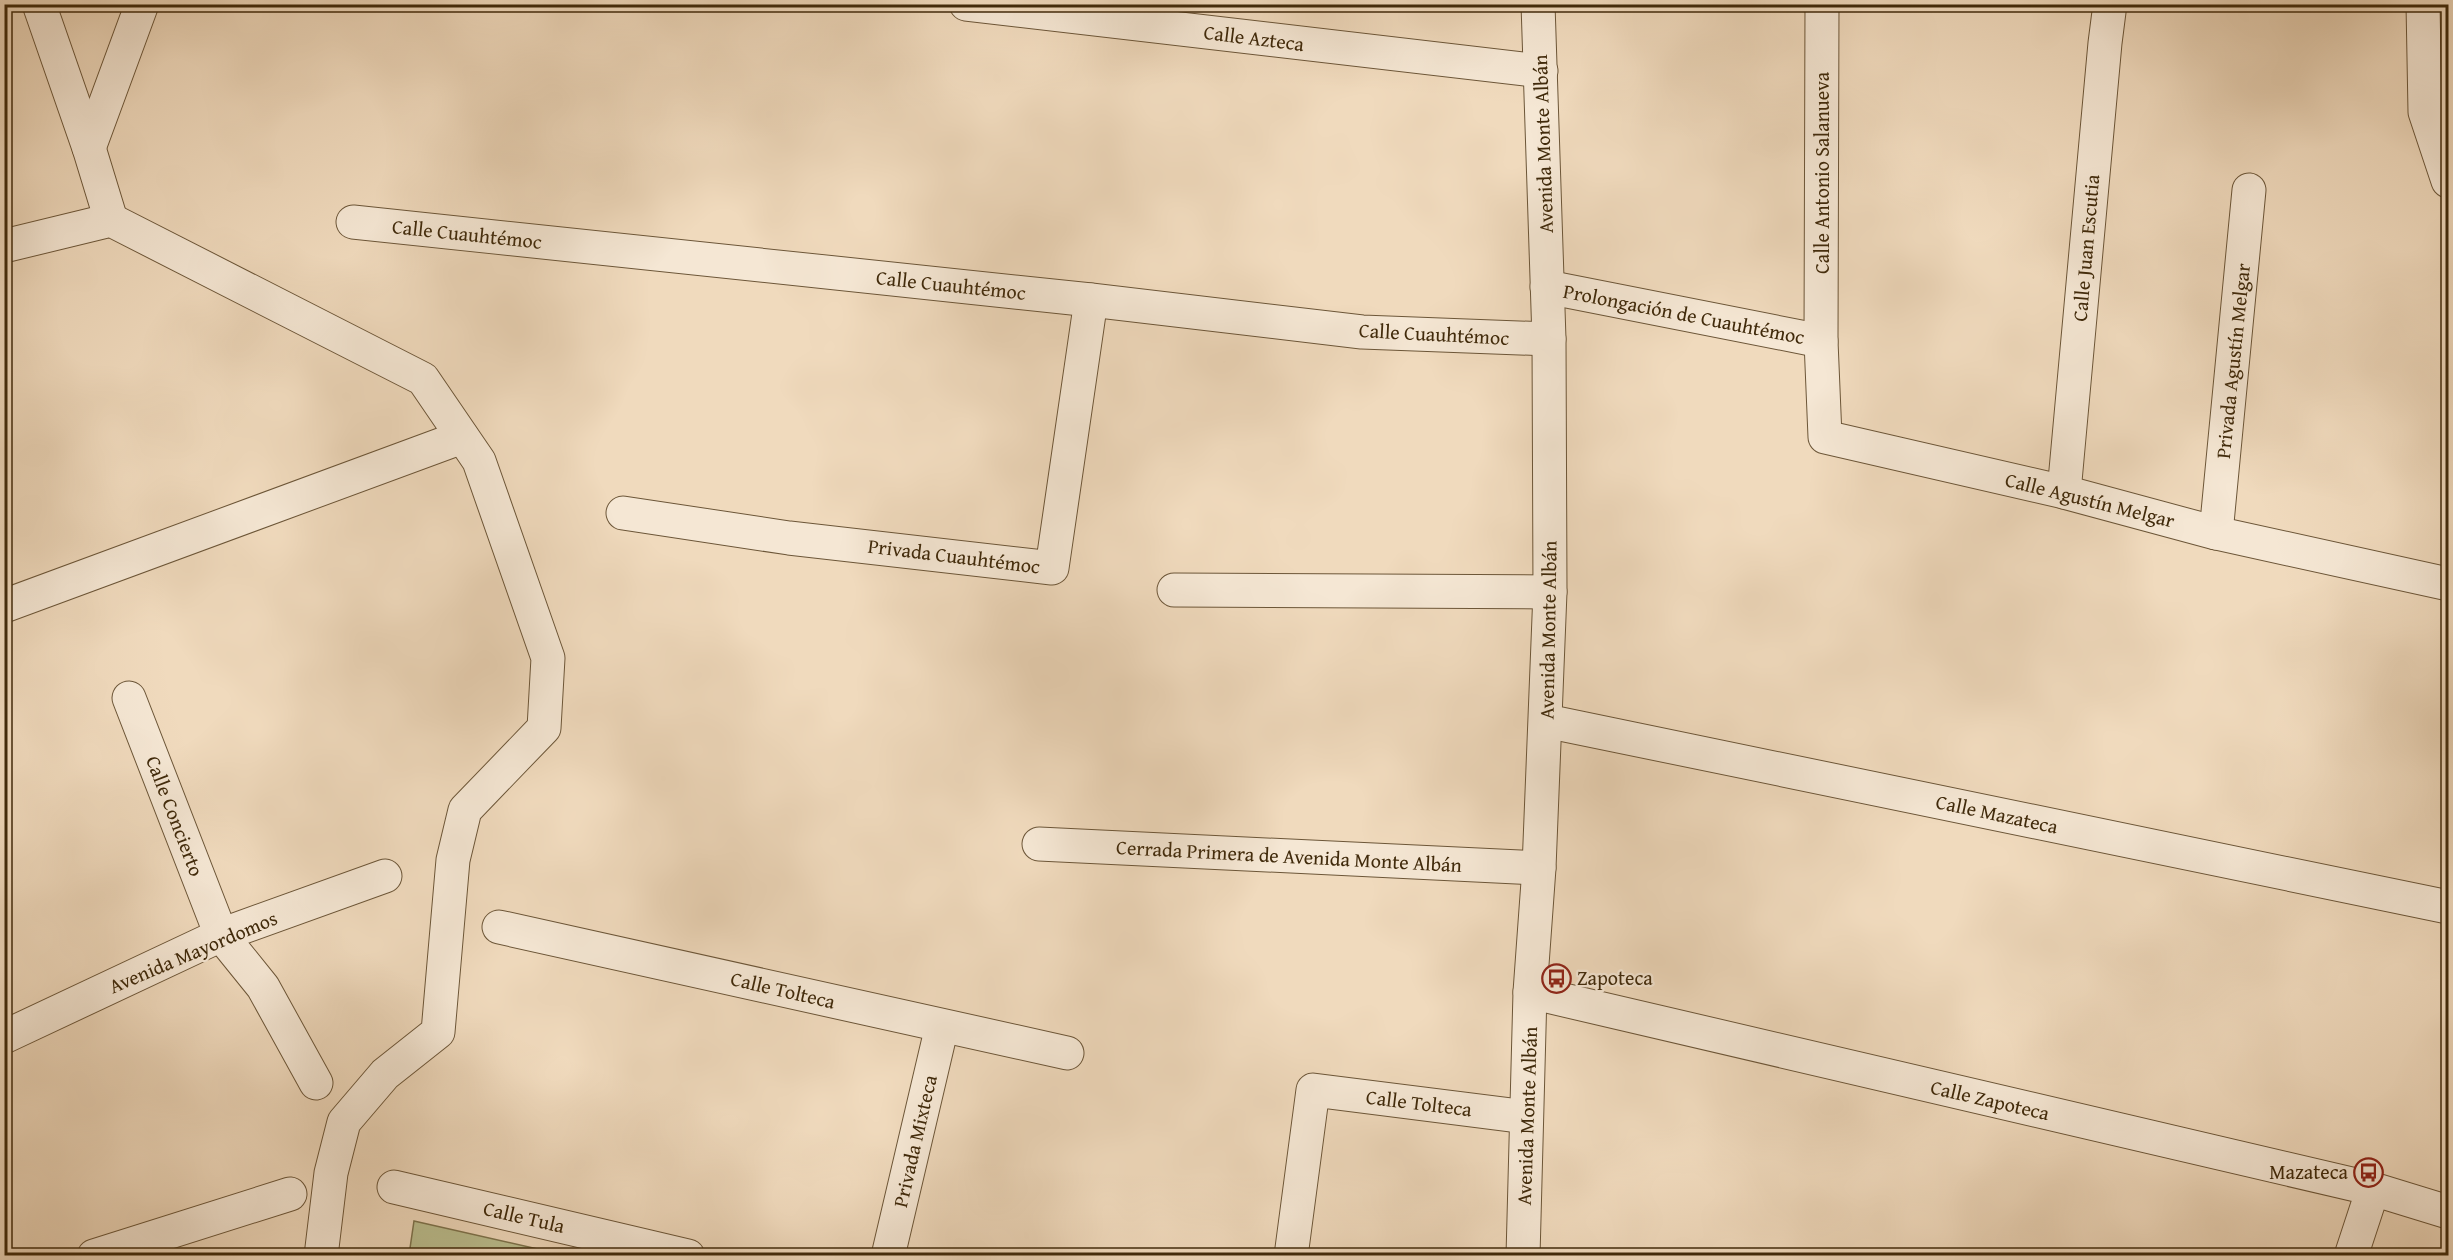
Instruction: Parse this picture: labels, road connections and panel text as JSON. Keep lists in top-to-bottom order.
{
  "streets": {
    "street": [
      "Calle Azteca",
      "Avenida Monte Albán",
      "Calle Antonio Salanueva",
      "Calle Cuauhtémoc",
      "Calle Juan Escutia",
      "Prolongación de Cuauhtémoc",
      "Privada Agustín Melgar",
      "Calle Agustín Melgar",
      "Privada Cuauhtémoc",
      "Calle Mazateca",
      "Calle Concierto",
      "Cerrada Primera de Avenida Monte Albán",
      "Avenida Mayordomos",
      "Calle Tolteca",
      "Calle Zapoteca",
      "Privada Mixteca",
      "Calle Tula"
    ]
  },
  "crossings": [
    ["Calle Azteca", "Avenida Monte Albán"],
    ["Avenida Monte Albán", "Calle Cuauhtémoc"],
    ["Avenida Monte Albán", "Prolongación de Cuauhtémoc"],
    ["Avenida Monte Albán", "Calle Mazateca"],
    ["Avenida Monte Albán", "Cerrada Primera de Avenida Monte Albán"],
    ["Avenida Monte Albán", "Calle Tolteca"],
    ["Avenida Monte Albán", "Calle Zapoteca"],
    ["Calle Antonio Salanueva", "Prolongación de Cuauhtémoc"],
    ["Calle Antonio Salanueva", "Calle Agustín Melgar"],
    ["Calle Cuauhtémoc", "Privada Cuauhtémoc"],
    ["Calle Juan Escutia", "Calle Agustín Melgar"],
    ["Prolongación de Cuauhtémoc", "Calle Agustín Melgar"],
    ["Privada Agustín Melgar", "Calle Agustín Melgar"],
    ["Calle Concierto", "Avenida Mayordomos"],
    ["Calle Tolteca", "Privada Mixteca"]
  ],
  "places": {
    "bus stop": ["Zapoteca", "Mazateca"]
  }
}
